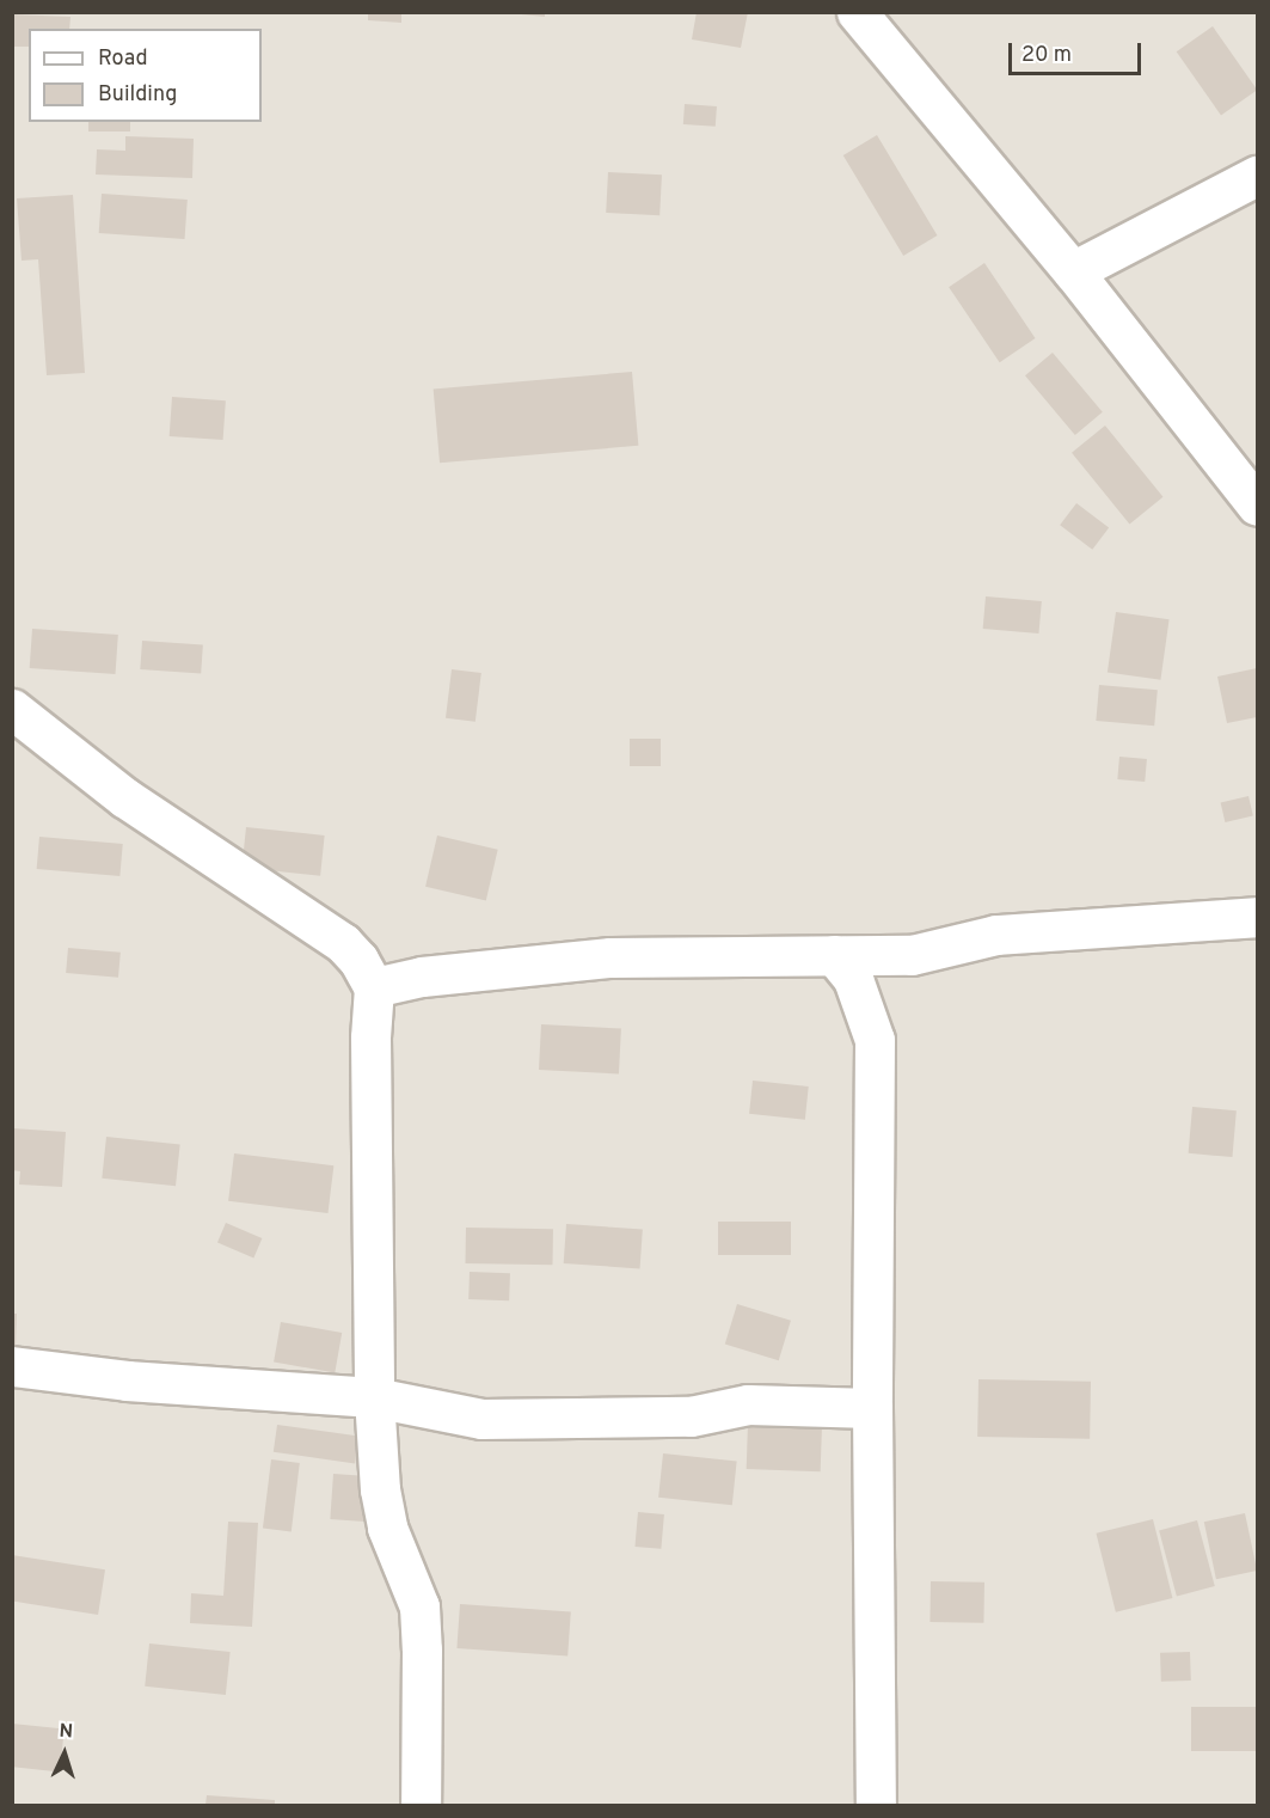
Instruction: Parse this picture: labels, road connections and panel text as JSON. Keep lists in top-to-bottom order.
{
  "legend": ["Road", "Building"],
  "scale_bar": "20 m",
  "north": "top"
}
